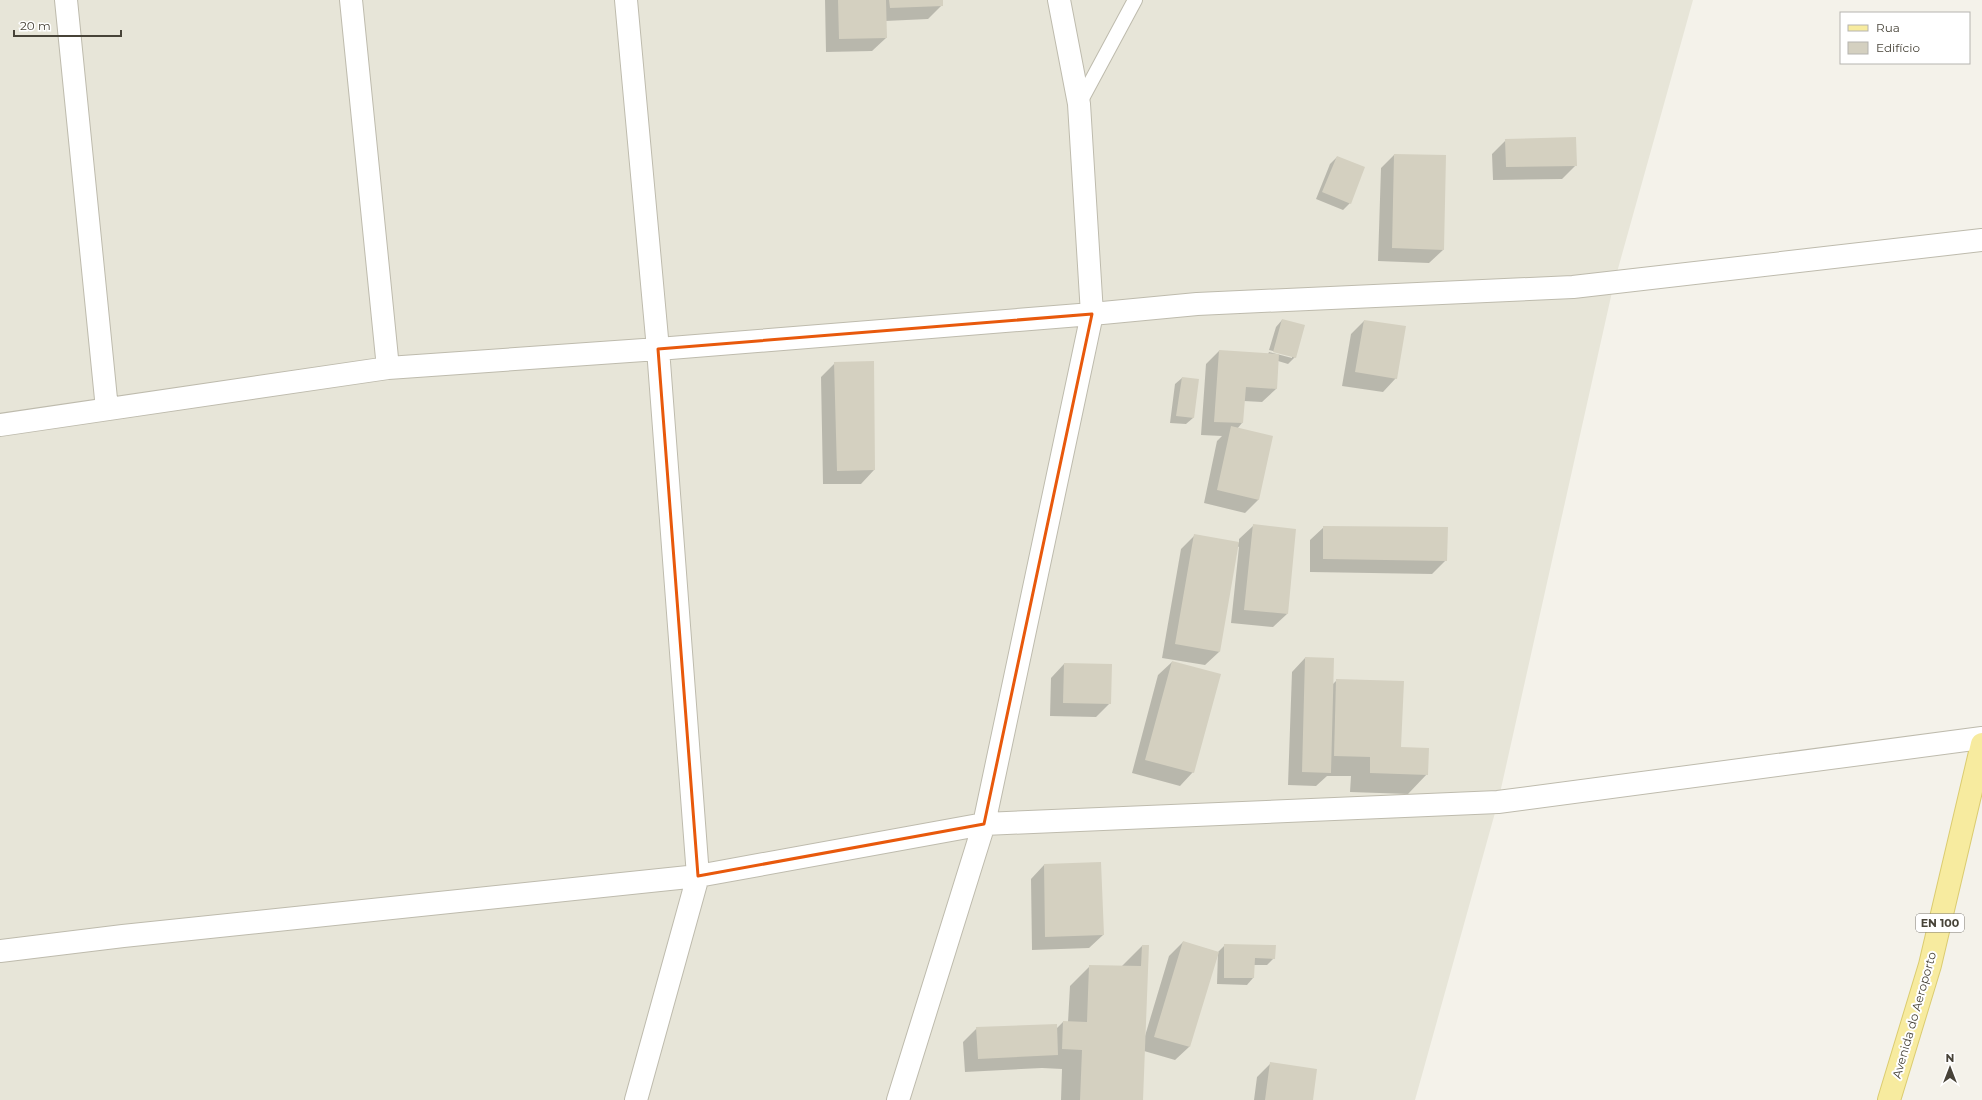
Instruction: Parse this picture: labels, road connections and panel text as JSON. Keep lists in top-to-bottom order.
{
  "streets": {
    "main road": ["EN 100", "Avenida do Aeroporto"]
  },
  "legend": ["Rua", "Edifício"],
  "scale_bar": "20 m",
  "north": "top"
}
